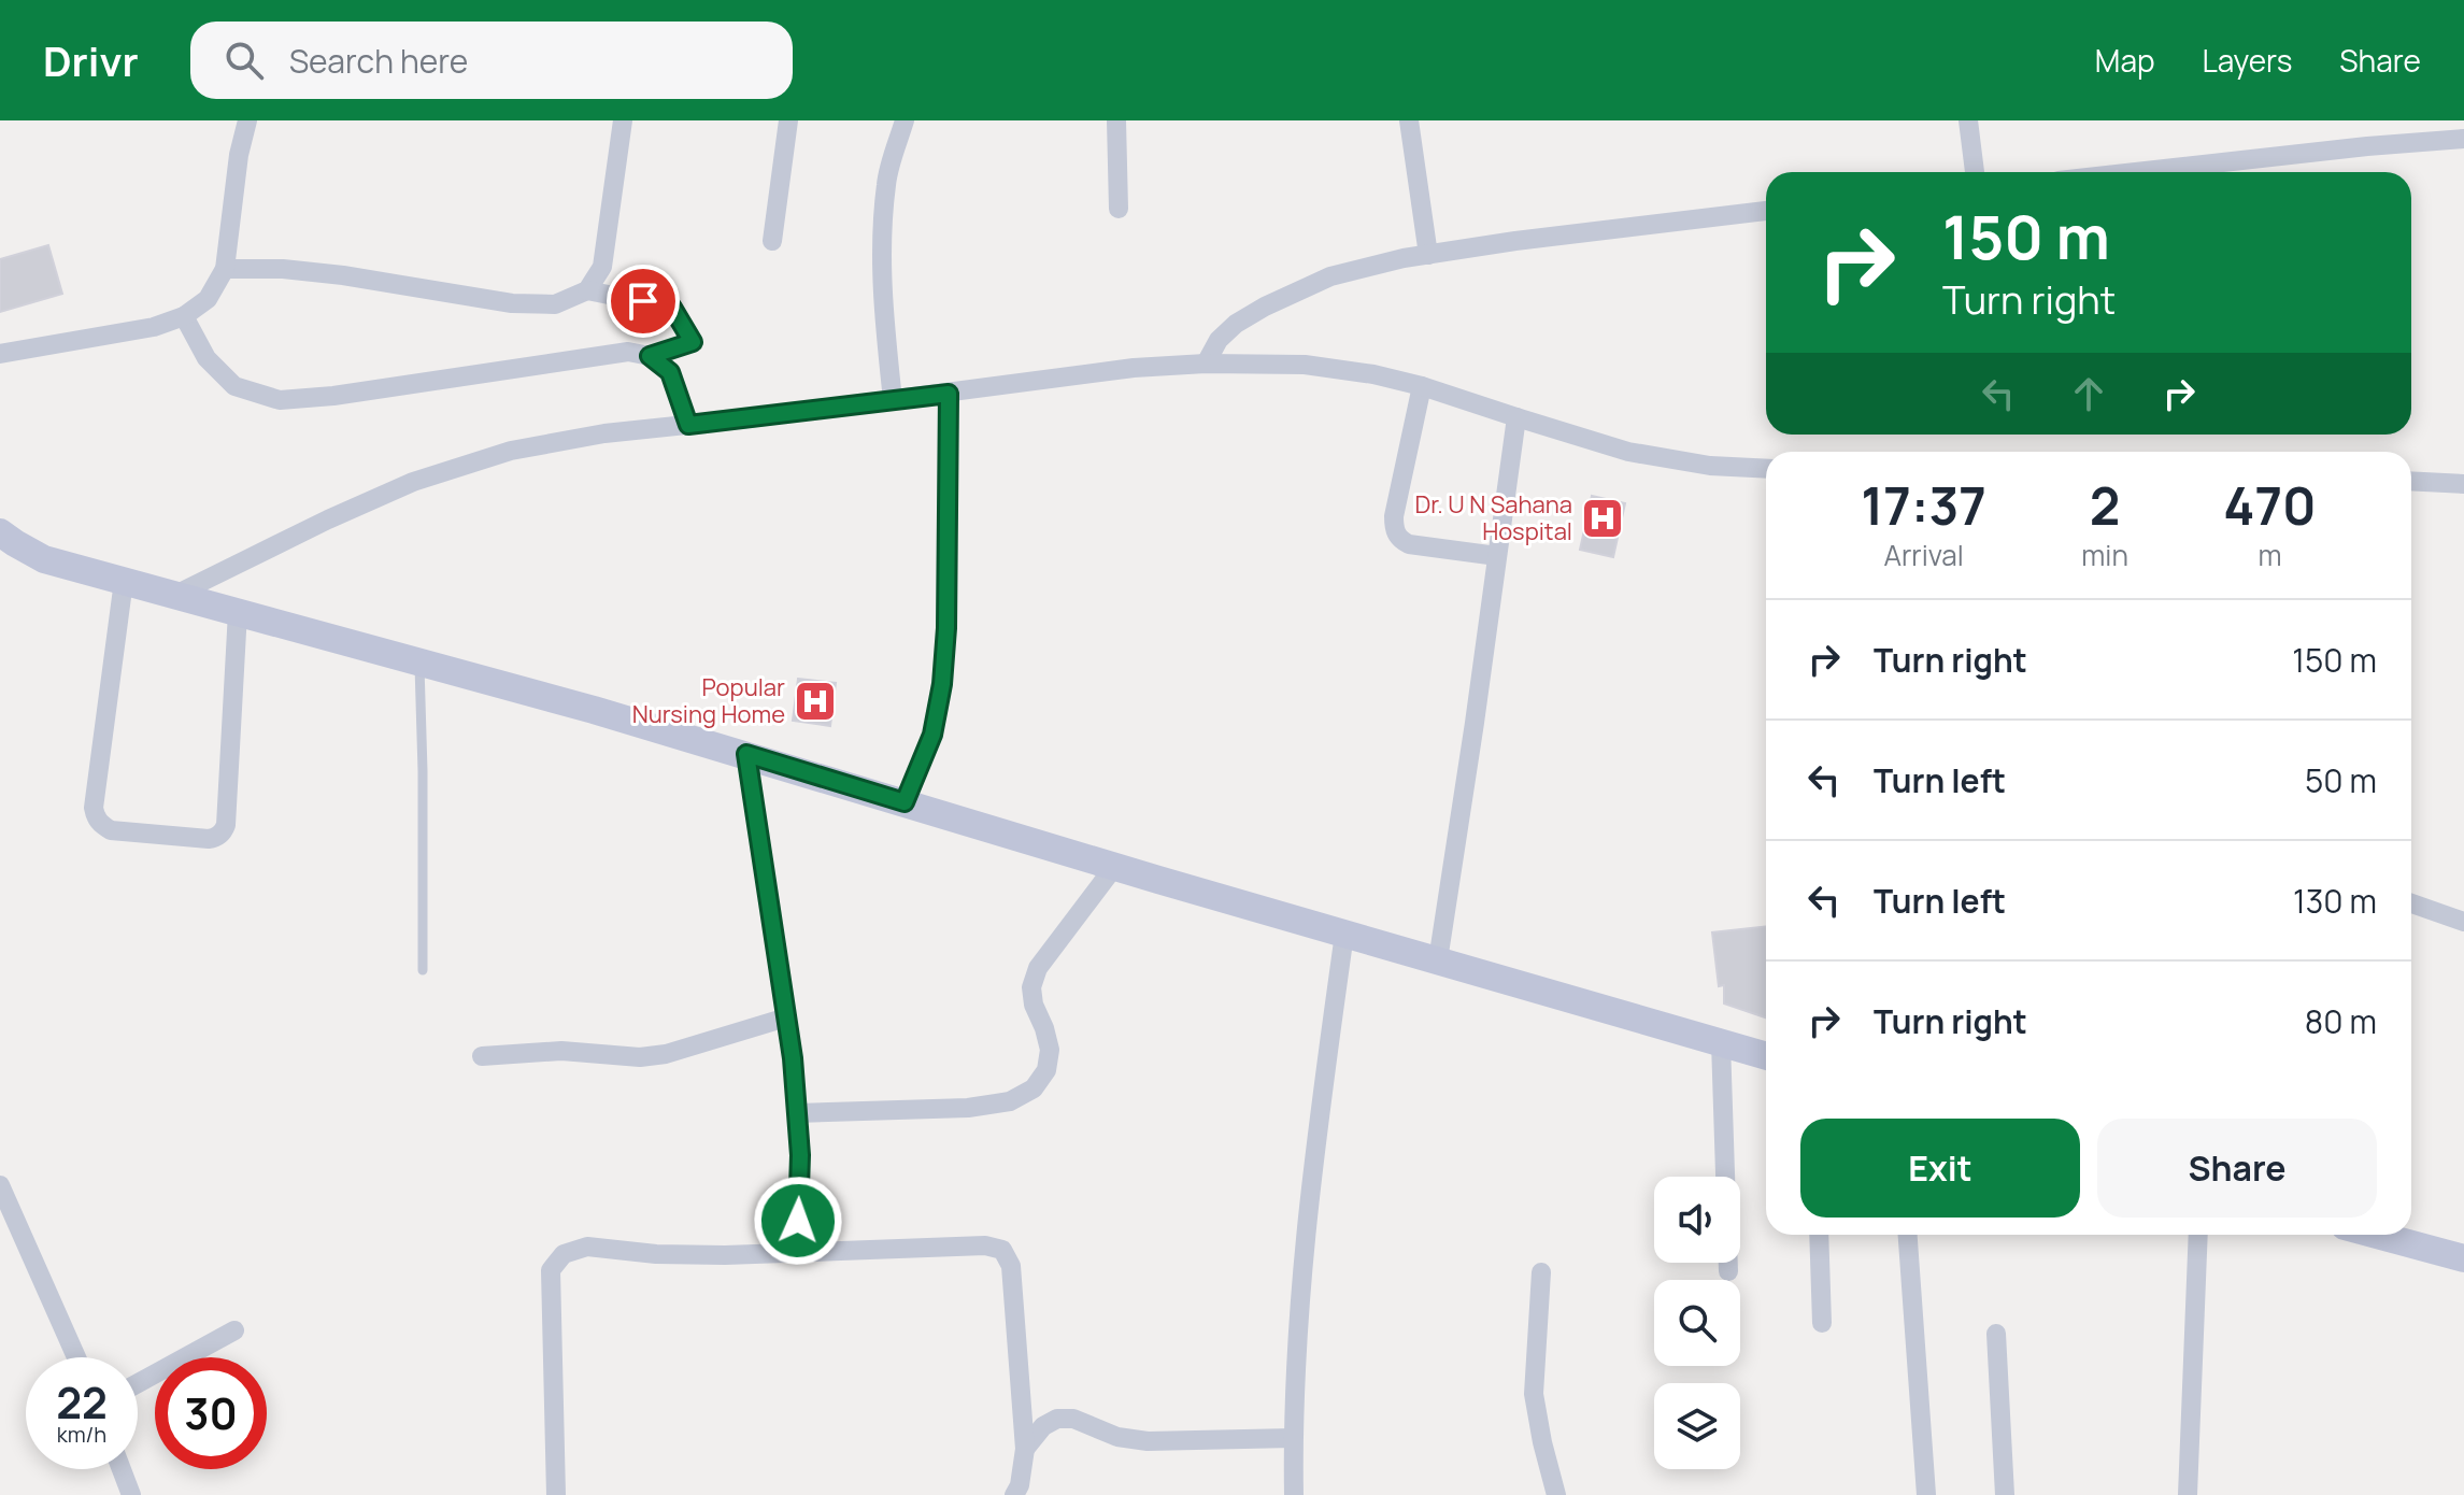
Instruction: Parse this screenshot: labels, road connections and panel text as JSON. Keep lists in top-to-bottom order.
{
  "places": {
    "hospital": ["Dr. U N Sahana Hospital", "Popular Nursing Home"]
  },
  "page": {
    "header": "Drivr",
    "search": "Search here",
    "nav": ["Map", "Layers", "Share"],
    "turn": ["150 m", "Turn right"],
    "eta": [
      "17:37",
      "Arrival",
      "2",
      "min",
      "470",
      "m"
    ],
    "list": [
      {
        "name": "Turn right",
        "value": "150 m"
      },
      {
        "name": "Turn left",
        "value": "50 m"
      },
      {
        "name": "Turn left",
        "value": "130 m"
      },
      {
        "name": "Turn right",
        "value": "80 m"
      }
    ],
    "buttons": ["Exit", "Share"],
    "speed": "22 km/h",
    "limit": "30"
  }
}
